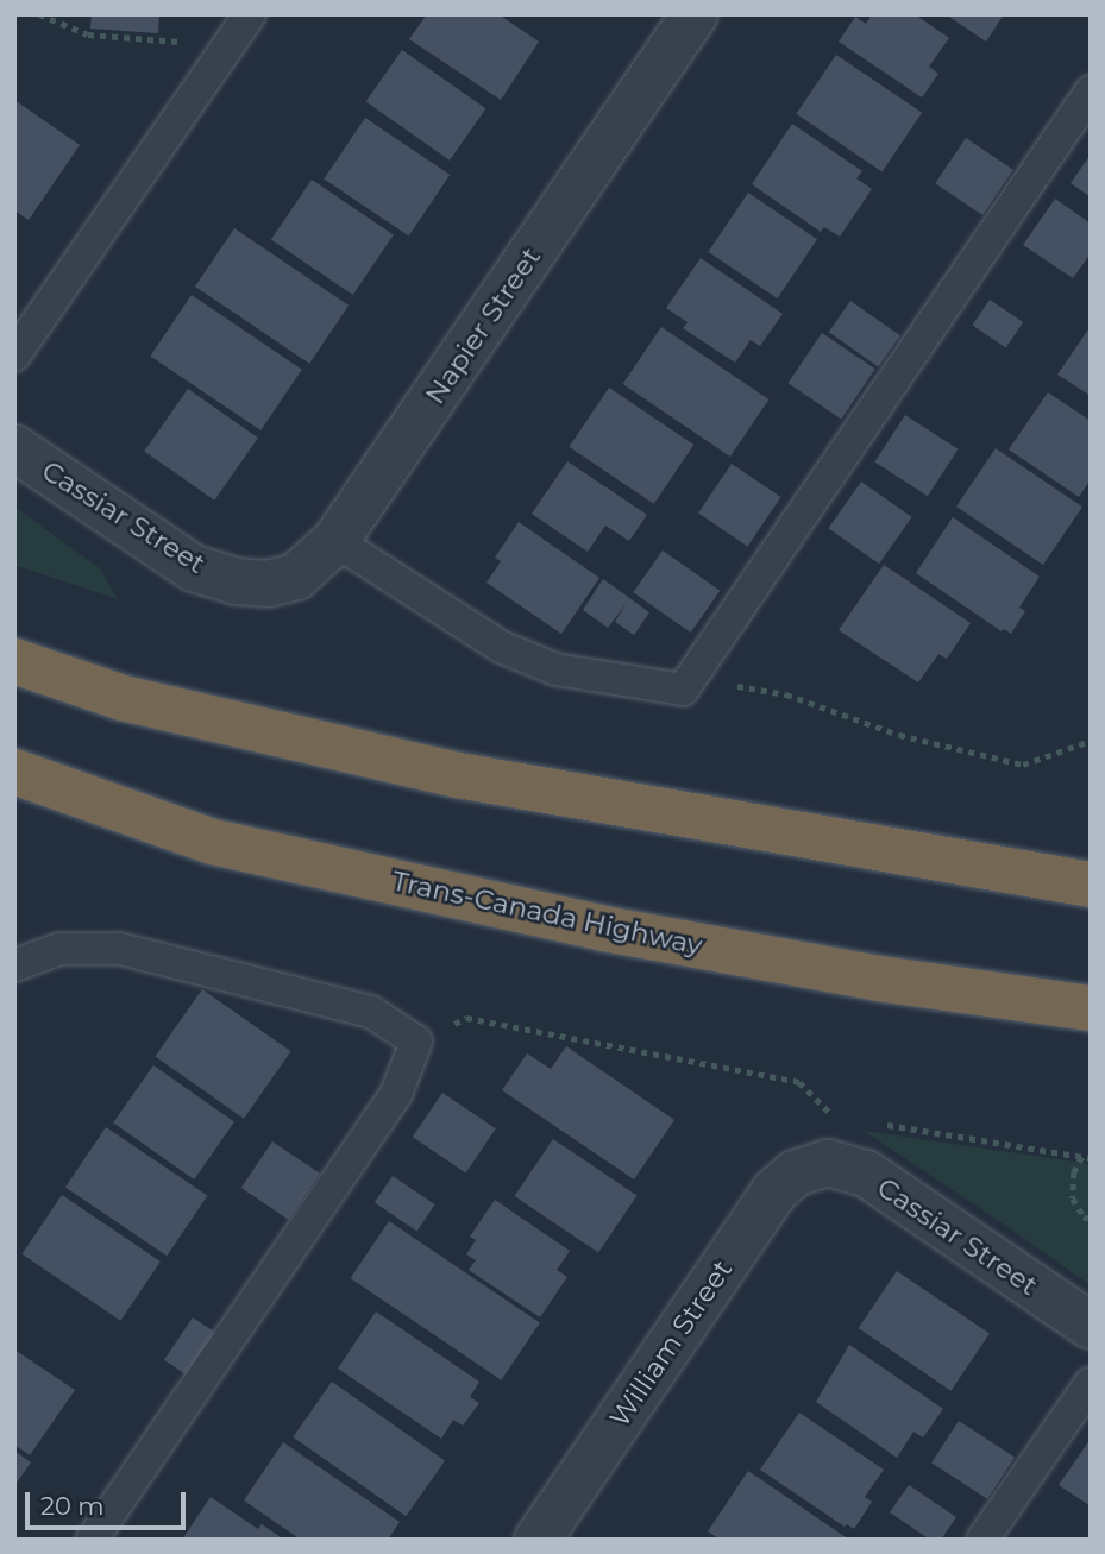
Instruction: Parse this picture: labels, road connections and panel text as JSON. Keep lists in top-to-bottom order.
{
  "streets": {
    "highway": ["Trans-Canada Highway"],
    "street": ["Napier Street", "Cassiar Street", "William Street"]
  },
  "crossings": [
    ["Napier Street", "Cassiar Street"],
    ["Cassiar Street", "William Street"]
  ],
  "scale_bar": "20 m"
}
